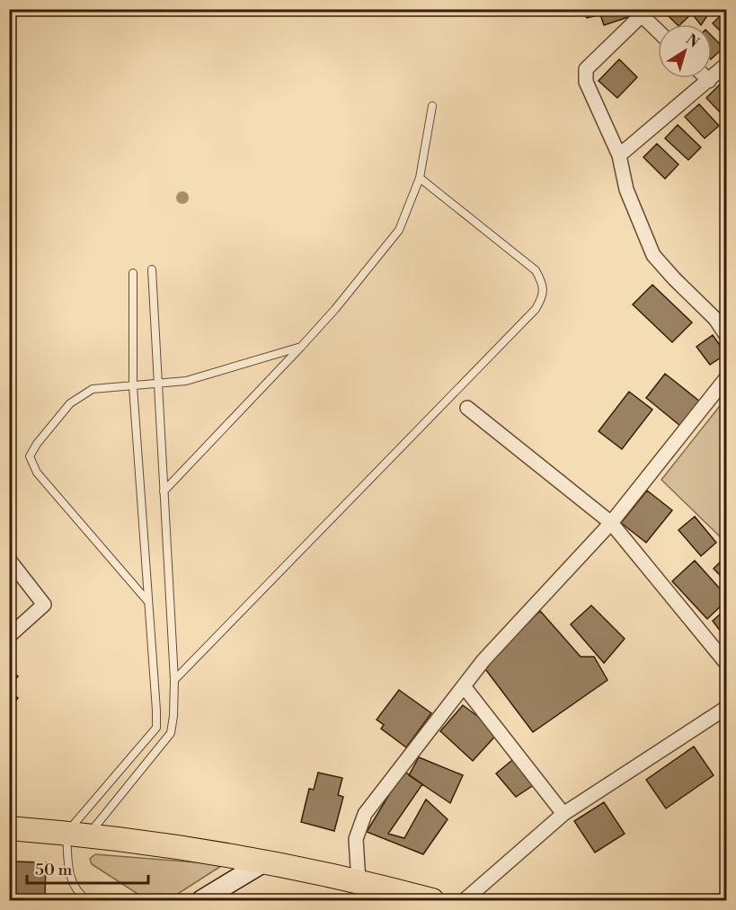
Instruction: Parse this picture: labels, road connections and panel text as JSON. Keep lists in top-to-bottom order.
{
  "scale_bar": "50 m",
  "north": "top right"
}
